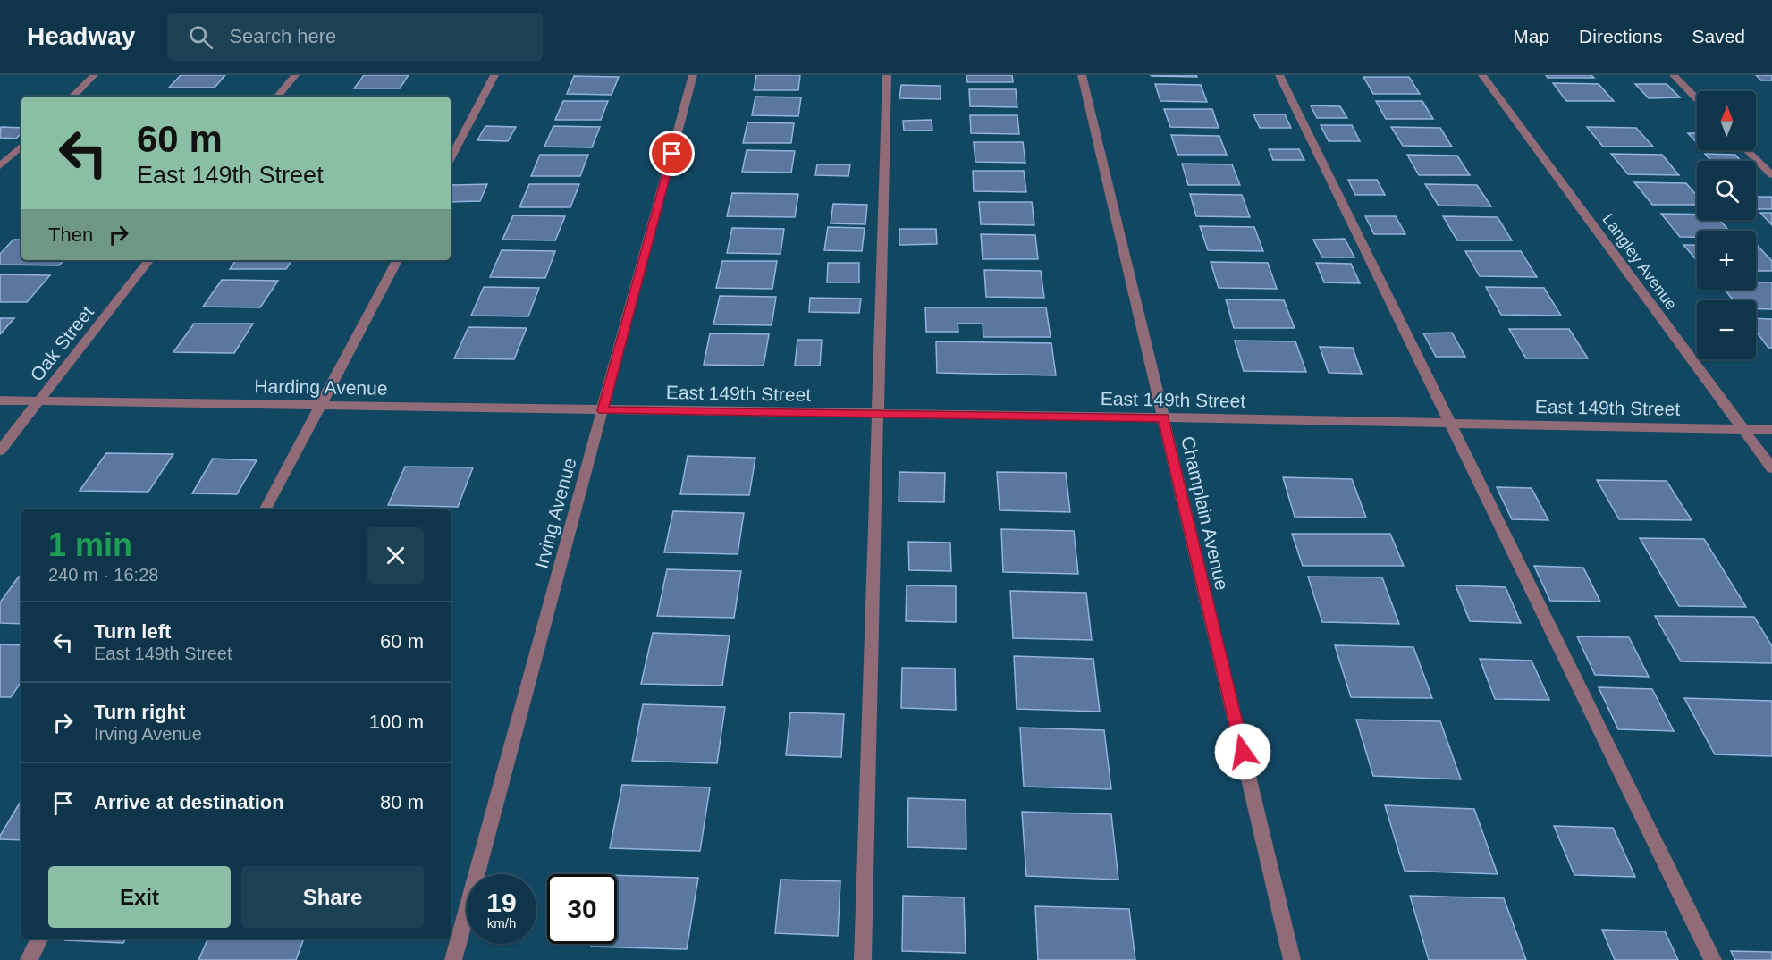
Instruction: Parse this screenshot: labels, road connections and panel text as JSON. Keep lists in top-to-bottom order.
{
  "streets": {
    "street": [
      "Langley Avenue",
      "Oak Street",
      "Harding Avenue",
      "East 149th Street",
      "Irving Avenue",
      "Champlain Avenue"
    ]
  },
  "crossings": [
    ["Langley Avenue", "East 149th Street"],
    ["Oak Street", "Harding Avenue"],
    ["Harding Avenue", "East 149th Street"],
    ["Harding Avenue", "Irving Avenue"],
    ["East 149th Street", "Irving Avenue"],
    ["East 149th Street", "Champlain Avenue"]
  ],
  "north": "top",
  "page": {
    "header": "Headway",
    "search": "Search here",
    "nav": ["Map", "Directions", "Saved"],
    "map_buttons": ["+", "−"],
    "turn": ["60 m", "East 149th Street"],
    "then": "Then",
    "heading": ["1 min", "240 m · 16:28"],
    "list": [
      {
        "name": "Turn left",
        "note": "East 149th Street",
        "value": "60 m"
      },
      {
        "name": "Turn right",
        "note": "Irving Avenue",
        "value": "100 m"
      },
      {
        "name": "Arrive at destination",
        "value": "80 m"
      }
    ],
    "buttons": ["Exit", "Share"],
    "speed": "19 km/h",
    "limit": "30"
  }
}
